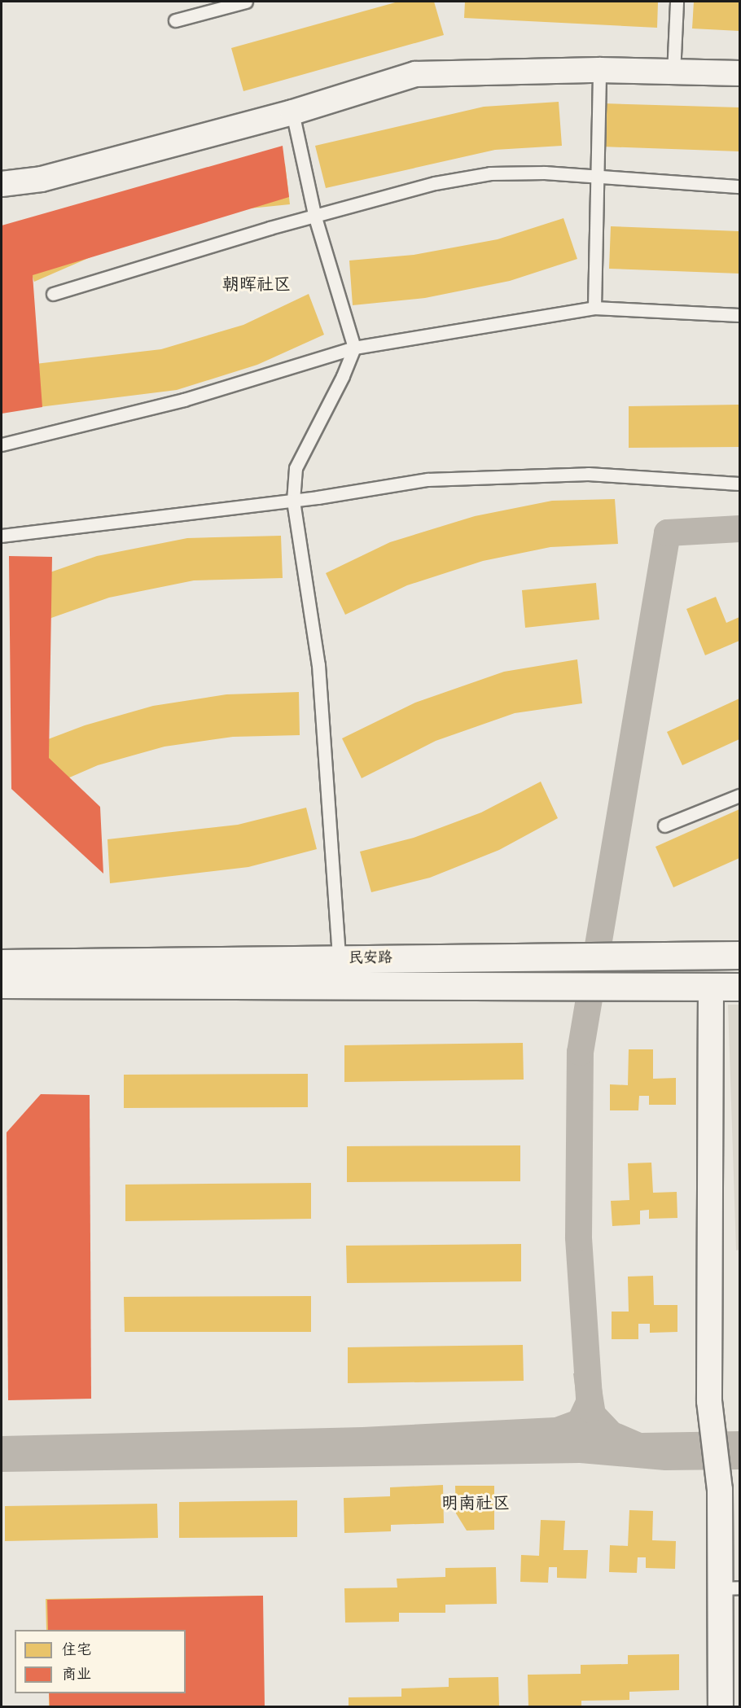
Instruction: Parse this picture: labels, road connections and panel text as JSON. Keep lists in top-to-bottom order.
{
  "streets": {
    "main road": ["民安路"]
  },
  "districts": ["朝晖社区", "明南社区"],
  "legend": ["住宅", "商业"]
}
